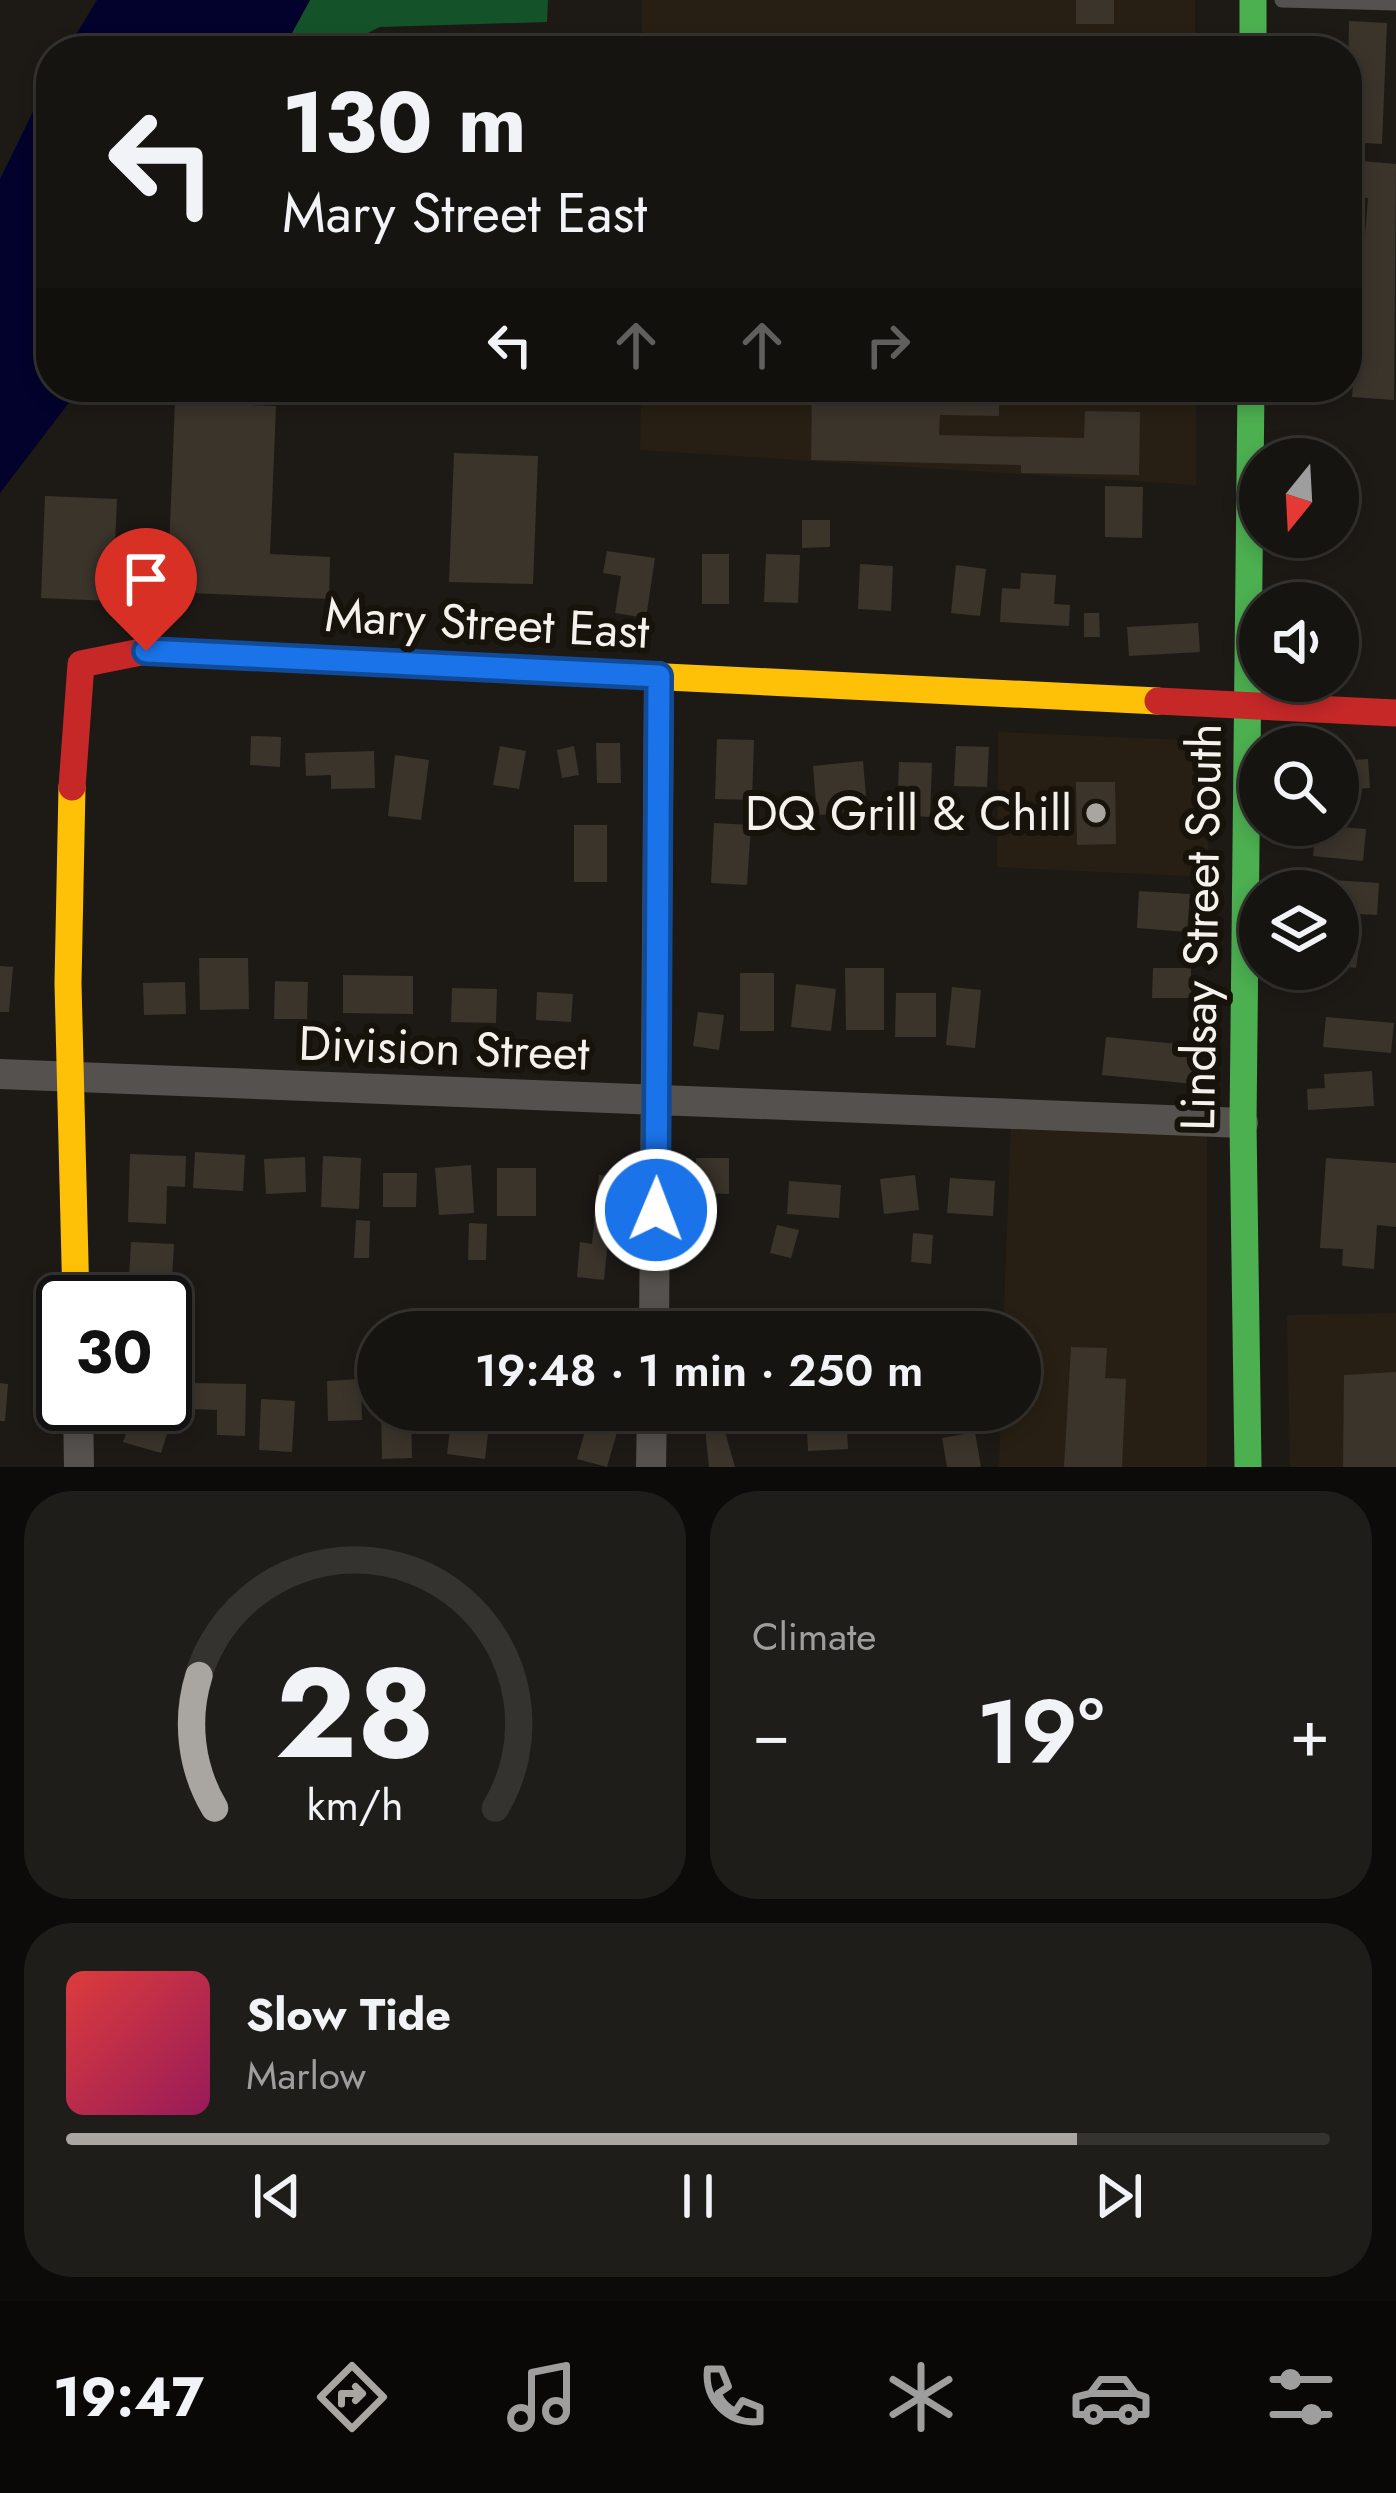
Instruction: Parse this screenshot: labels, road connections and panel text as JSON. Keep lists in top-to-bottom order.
{
  "streets": {
    "street": ["Mary Street East", "Lindsay Street South", "Division Street"]
  },
  "crossings": [
    ["Mary Street East", "Lindsay Street South"],
    ["Mary Street East", "Division Street"],
    ["Lindsay Street South", "Division Street"]
  ],
  "places": ["DQ Grill & Chill"],
  "north": "bottom",
  "page": {
    "turn": ["130 m", "Mary Street East"],
    "limit": "30",
    "trip": "19:48 · 1 min · 250 m",
    "tile": "Climate",
    "heat": ["−", "19°", "+"],
    "song": ["Slow Tide", "Marlow"],
    "tabs": "19:47",
    "gauge": ["28", "km/h"]
  }
}
